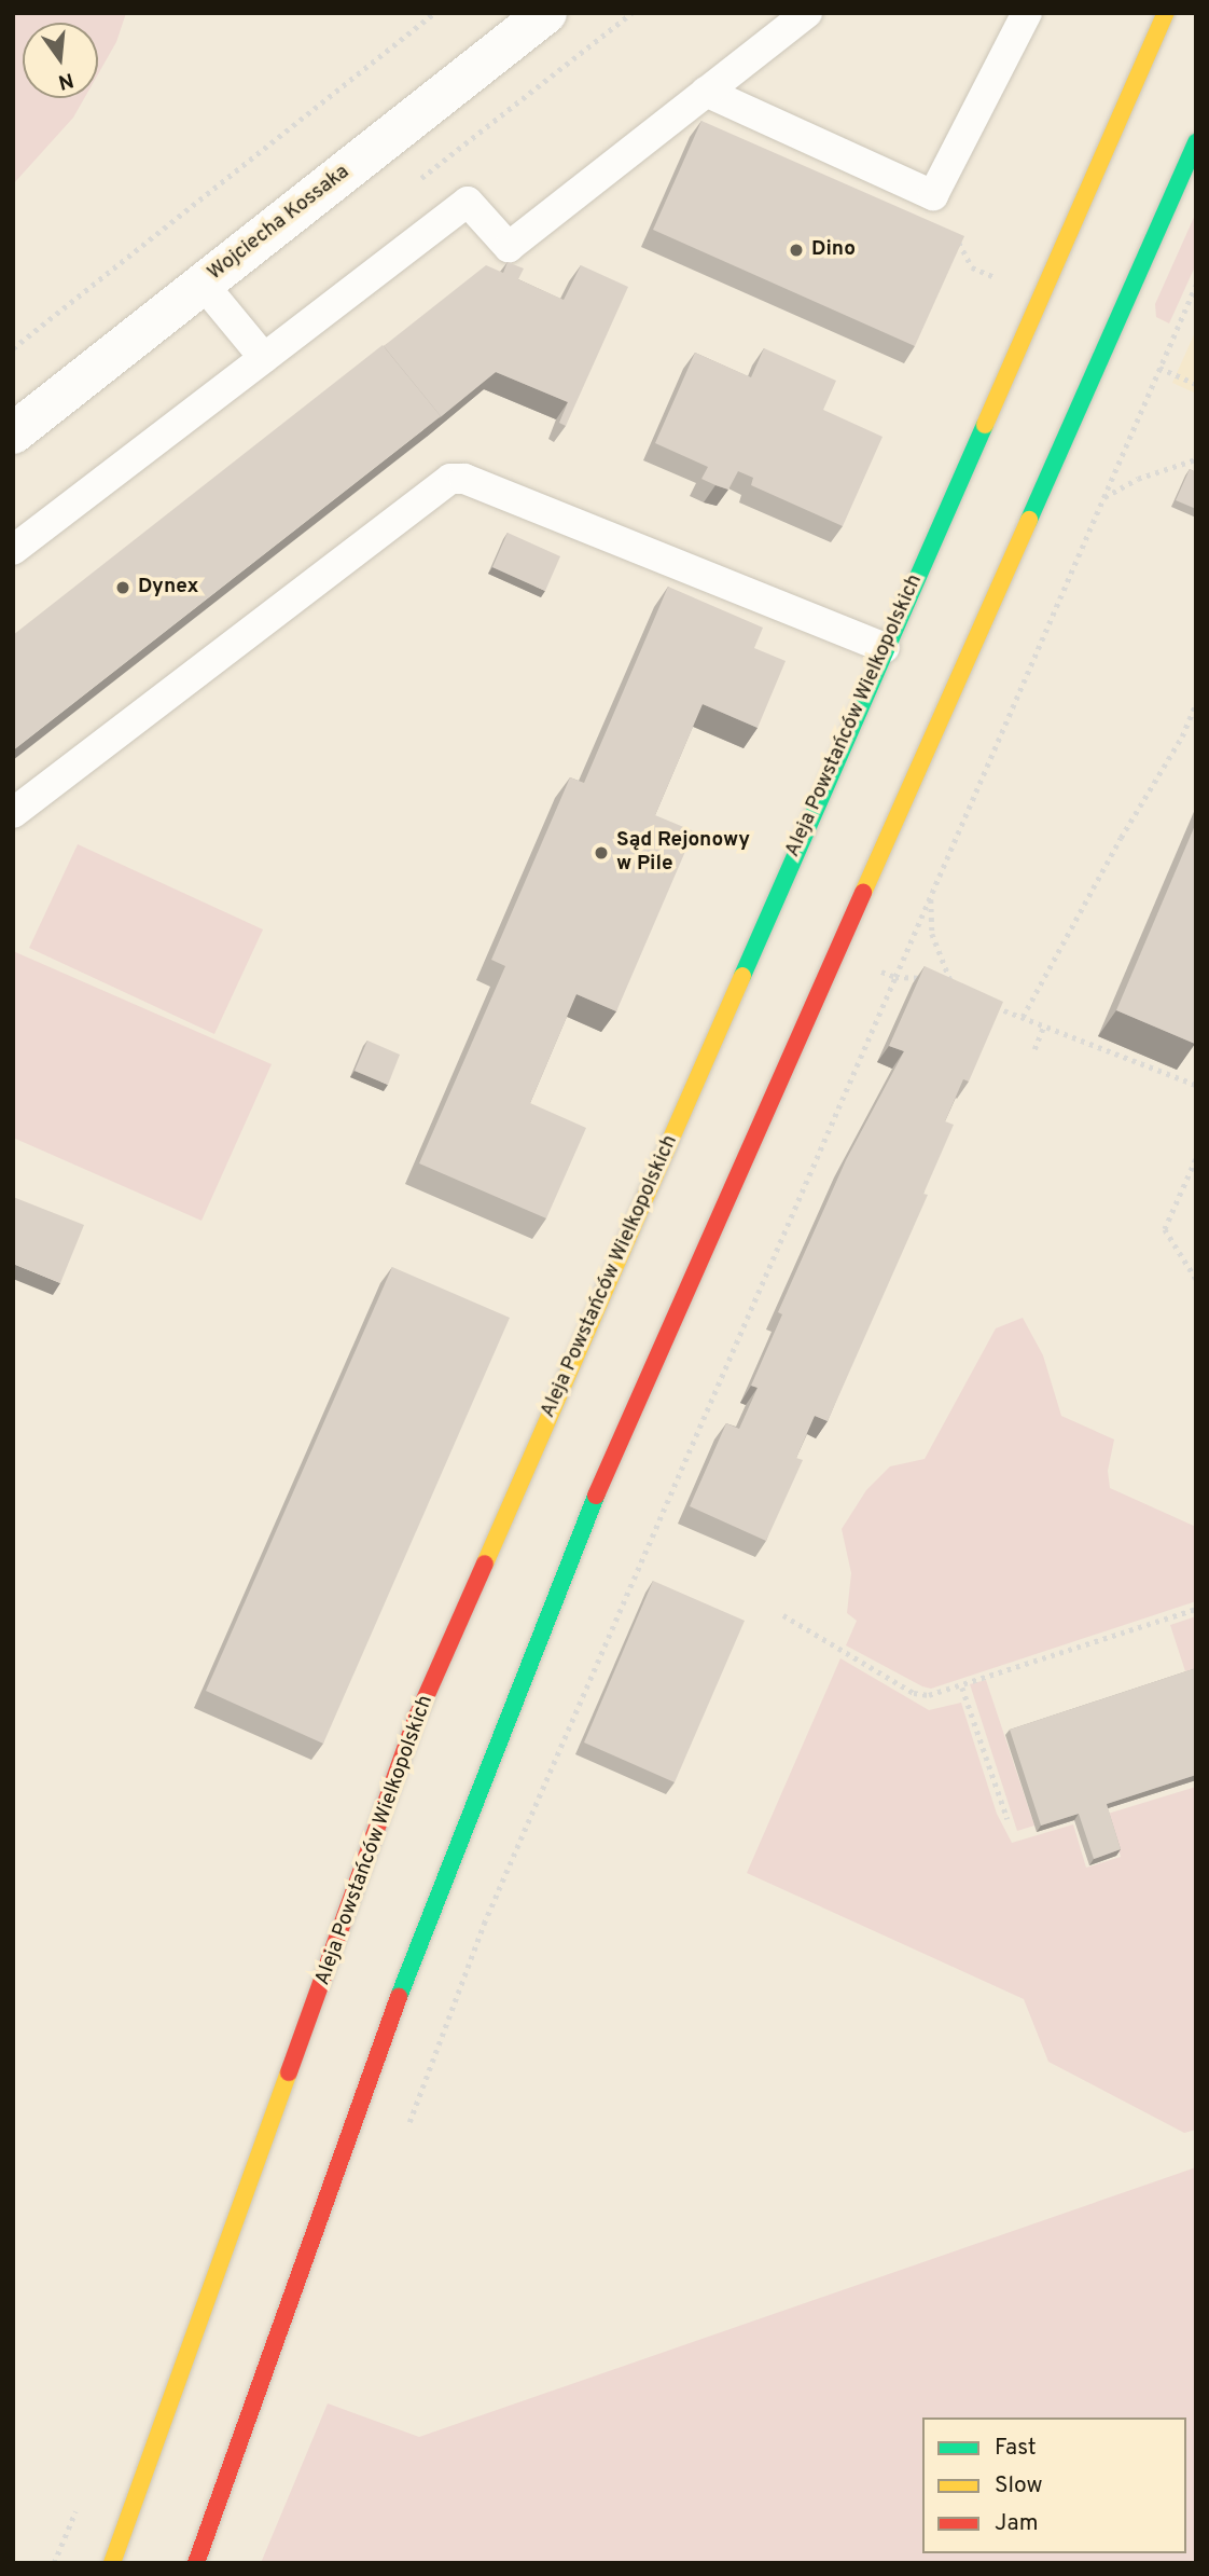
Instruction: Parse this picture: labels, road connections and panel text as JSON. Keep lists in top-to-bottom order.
{
  "streets": {
    "main road": ["Aleja Powstańców Wielkopolskich"],
    "street": ["Wojciecha Kossaka"]
  },
  "places": ["Dino", "Dynex", "Sąd Rejonowy w Pile"],
  "legend": ["Fast", "Slow", "Jam"],
  "north": "bottom"
}
